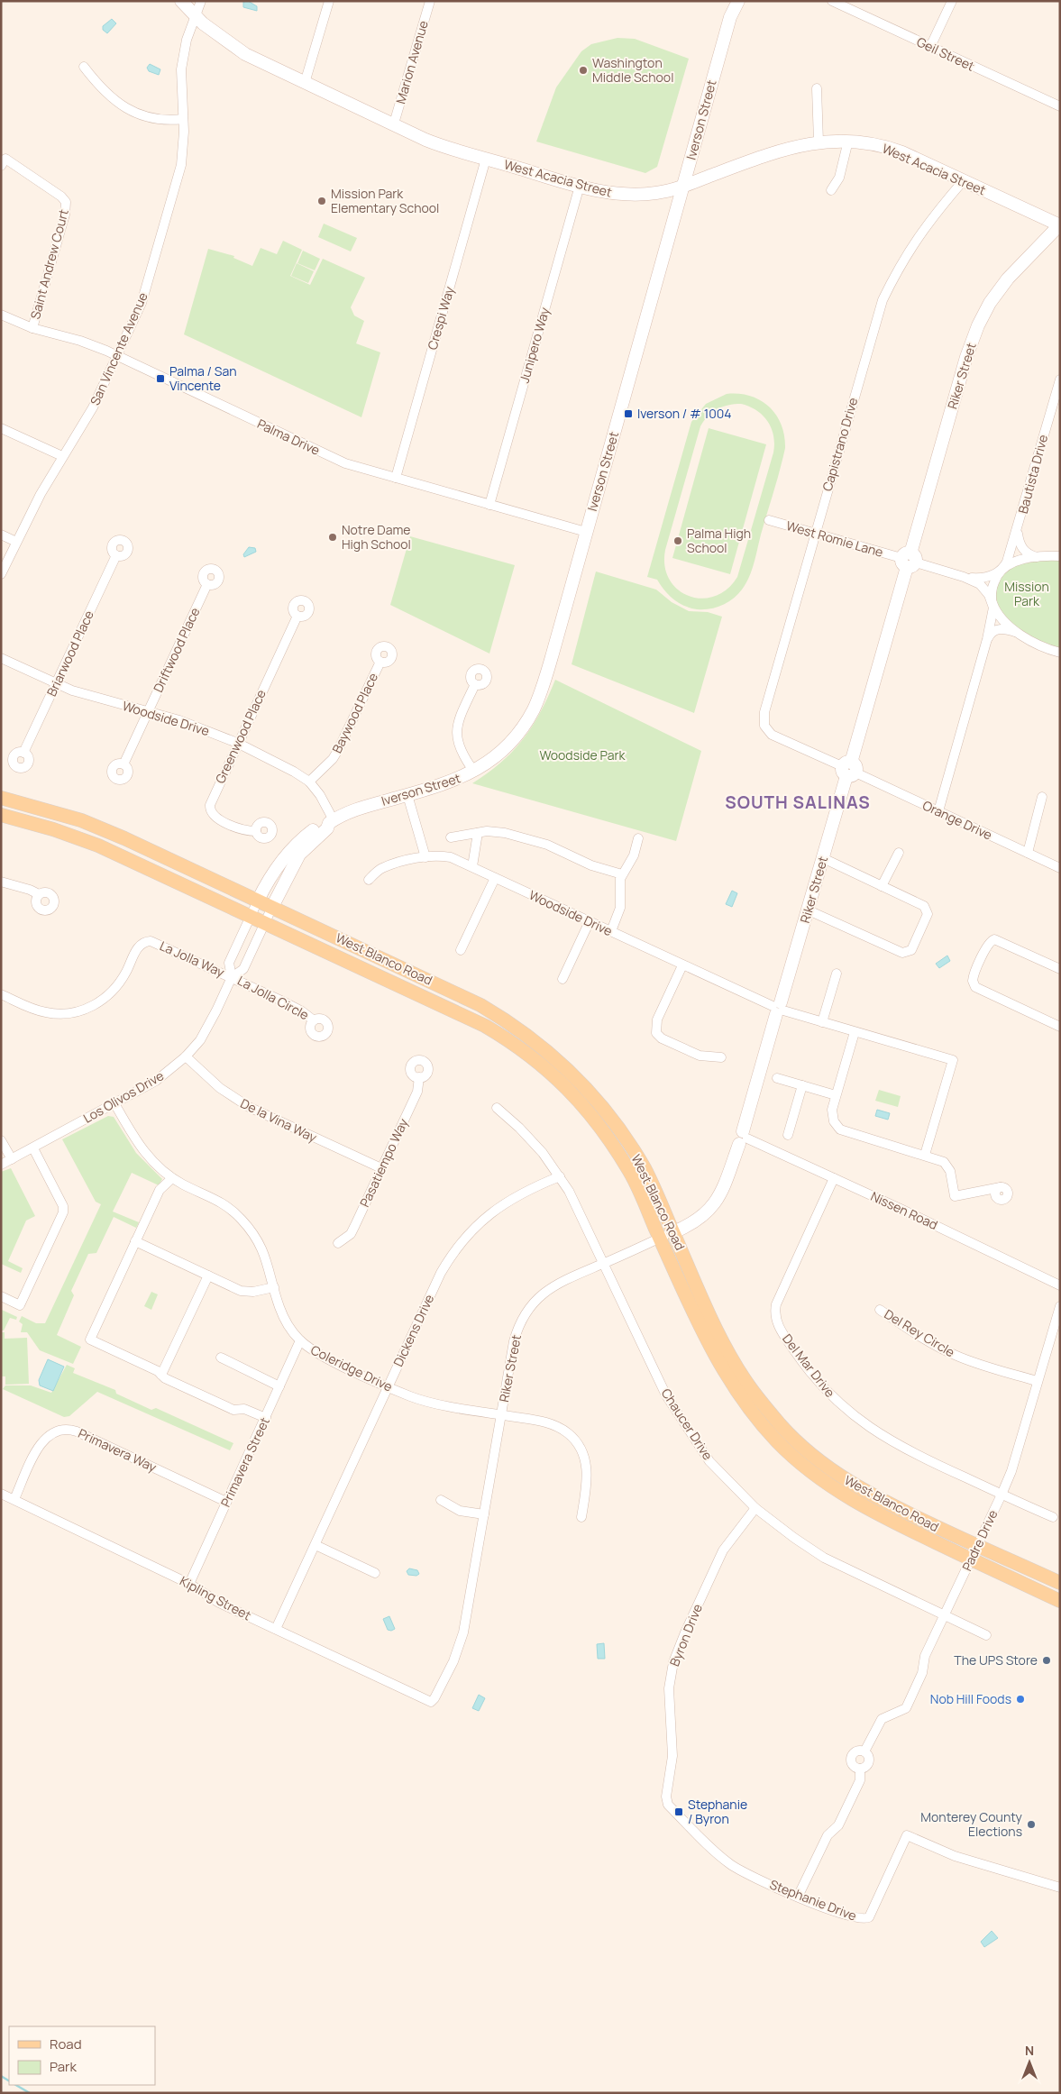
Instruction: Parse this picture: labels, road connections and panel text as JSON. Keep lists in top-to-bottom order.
{
  "streets": {
    "main road": ["West Blanco Road"],
    "street": [
      "Geil Street",
      "Marion Avenue",
      "Iverson Street",
      "West Acacia Street",
      "Saint Andrew Court",
      "Crespi Way",
      "Junipero Way",
      "San Vincente Avenue",
      "Riker Street",
      "Palma Drive",
      "Capistrano Drive",
      "Bautista Drive",
      "West Romie Lane",
      "Driftwood Place",
      "Briarwood Place",
      "Baywood Place",
      "Woodside Drive",
      "Greenwood Place",
      "Orange Drive",
      "La Jolla Way",
      "La Jolla Circle",
      "Los Olivos Drive",
      "De la Vina Way",
      "Pasatiempo Way",
      "Nissen Road",
      "Dickens Drive",
      "Del Rey Circle",
      "Del Mar Drive",
      "Coleridge Drive",
      "Chaucer Drive",
      "Primavera Way",
      "Primavera Street",
      "Padre Drive",
      "Kipling Street",
      "Byron Drive",
      "Stephanie Drive"
    ]
  },
  "crossings": [
    ["Marion Avenue", "West Acacia Street"],
    ["Iverson Street", "West Acacia Street"],
    ["Iverson Street", "Palma Drive"],
    ["Iverson Street", "Woodside Drive"],
    ["Iverson Street", "West Blanco Road"],
    ["Iverson Street", "Los Olivos Drive"],
    ["West Acacia Street", "Crespi Way"],
    ["West Acacia Street", "Junipero Way"],
    ["West Acacia Street", "San Vincente Avenue"],
    ["West Acacia Street", "Riker Street"],
    ["West Acacia Street", "Capistrano Drive"],
    ["Saint Andrew Court", "Palma Drive"],
    ["Crespi Way", "Palma Drive"],
    ["Junipero Way", "Palma Drive"],
    ["San Vincente Avenue", "Palma Drive"],
    ["Riker Street", "West Romie Lane"],
    ["Riker Street", "Woodside Drive"],
    ["Riker Street", "Orange Drive"],
    ["Riker Street", "West Blanco Road"],
    ["Riker Street", "Nissen Road"],
    ["Riker Street", "Coleridge Drive"],
    ["Riker Street", "Chaucer Drive"],
    ["Riker Street", "Kipling Street"],
    ["Capistrano Drive", "West Romie Lane"],
    ["Capistrano Drive", "Orange Drive"],
    ["Bautista Drive", "West Romie Lane"],
    ["Driftwood Place", "Woodside Drive"],
    ["Briarwood Place", "Woodside Drive"],
    ["Baywood Place", "Woodside Drive"],
    ["Woodside Drive", "Greenwood Place"],
    ["La Jolla Way", "La Jolla Circle"],
    ["La Jolla Way", "Los Olivos Drive"],
    ["West Blanco Road", "Los Olivos Drive"],
    ["West Blanco Road", "Padre Drive"],
    ["La Jolla Circle", "Los Olivos Drive"],
    ["Los Olivos Drive", "De la Vina Way"],
    ["Los Olivos Drive", "Coleridge Drive"],
    ["De la Vina Way", "Pasatiempo Way"],
    ["Nissen Road", "Del Mar Drive"],
    ["Dickens Drive", "Coleridge Drive"],
    ["Dickens Drive", "Chaucer Drive"],
    ["Dickens Drive", "Kipling Street"],
    ["Del Rey Circle", "Padre Drive"],
    ["Del Mar Drive", "Padre Drive"],
    ["Coleridge Drive", "Primavera Street"],
    ["Chaucer Drive", "Padre Drive"],
    ["Chaucer Drive", "Byron Drive"],
    ["Primavera Way", "Primavera Street"],
    ["Primavera Way", "Kipling Street"],
    ["Primavera Street", "Kipling Street"],
    ["Byron Drive", "Stephanie Drive"]
  ],
  "districts": ["SOUTH SALINAS"],
  "parks": ["Mission Park", "Woodside Park"],
  "places": {
    "other": [
      "Washington Middle School",
      "Mission Park Elementary School",
      "Notre Dame High School",
      "Palma High School",
      "The UPS Store",
      "Nob Hill Foods",
      "Monterey County Elections"
    ],
    "transit": ["Palma / San Vincente", "Iverson / # 1004", "Stephanie / Byron"]
  },
  "legend": ["Road", "Park"],
  "north": "top"
}
